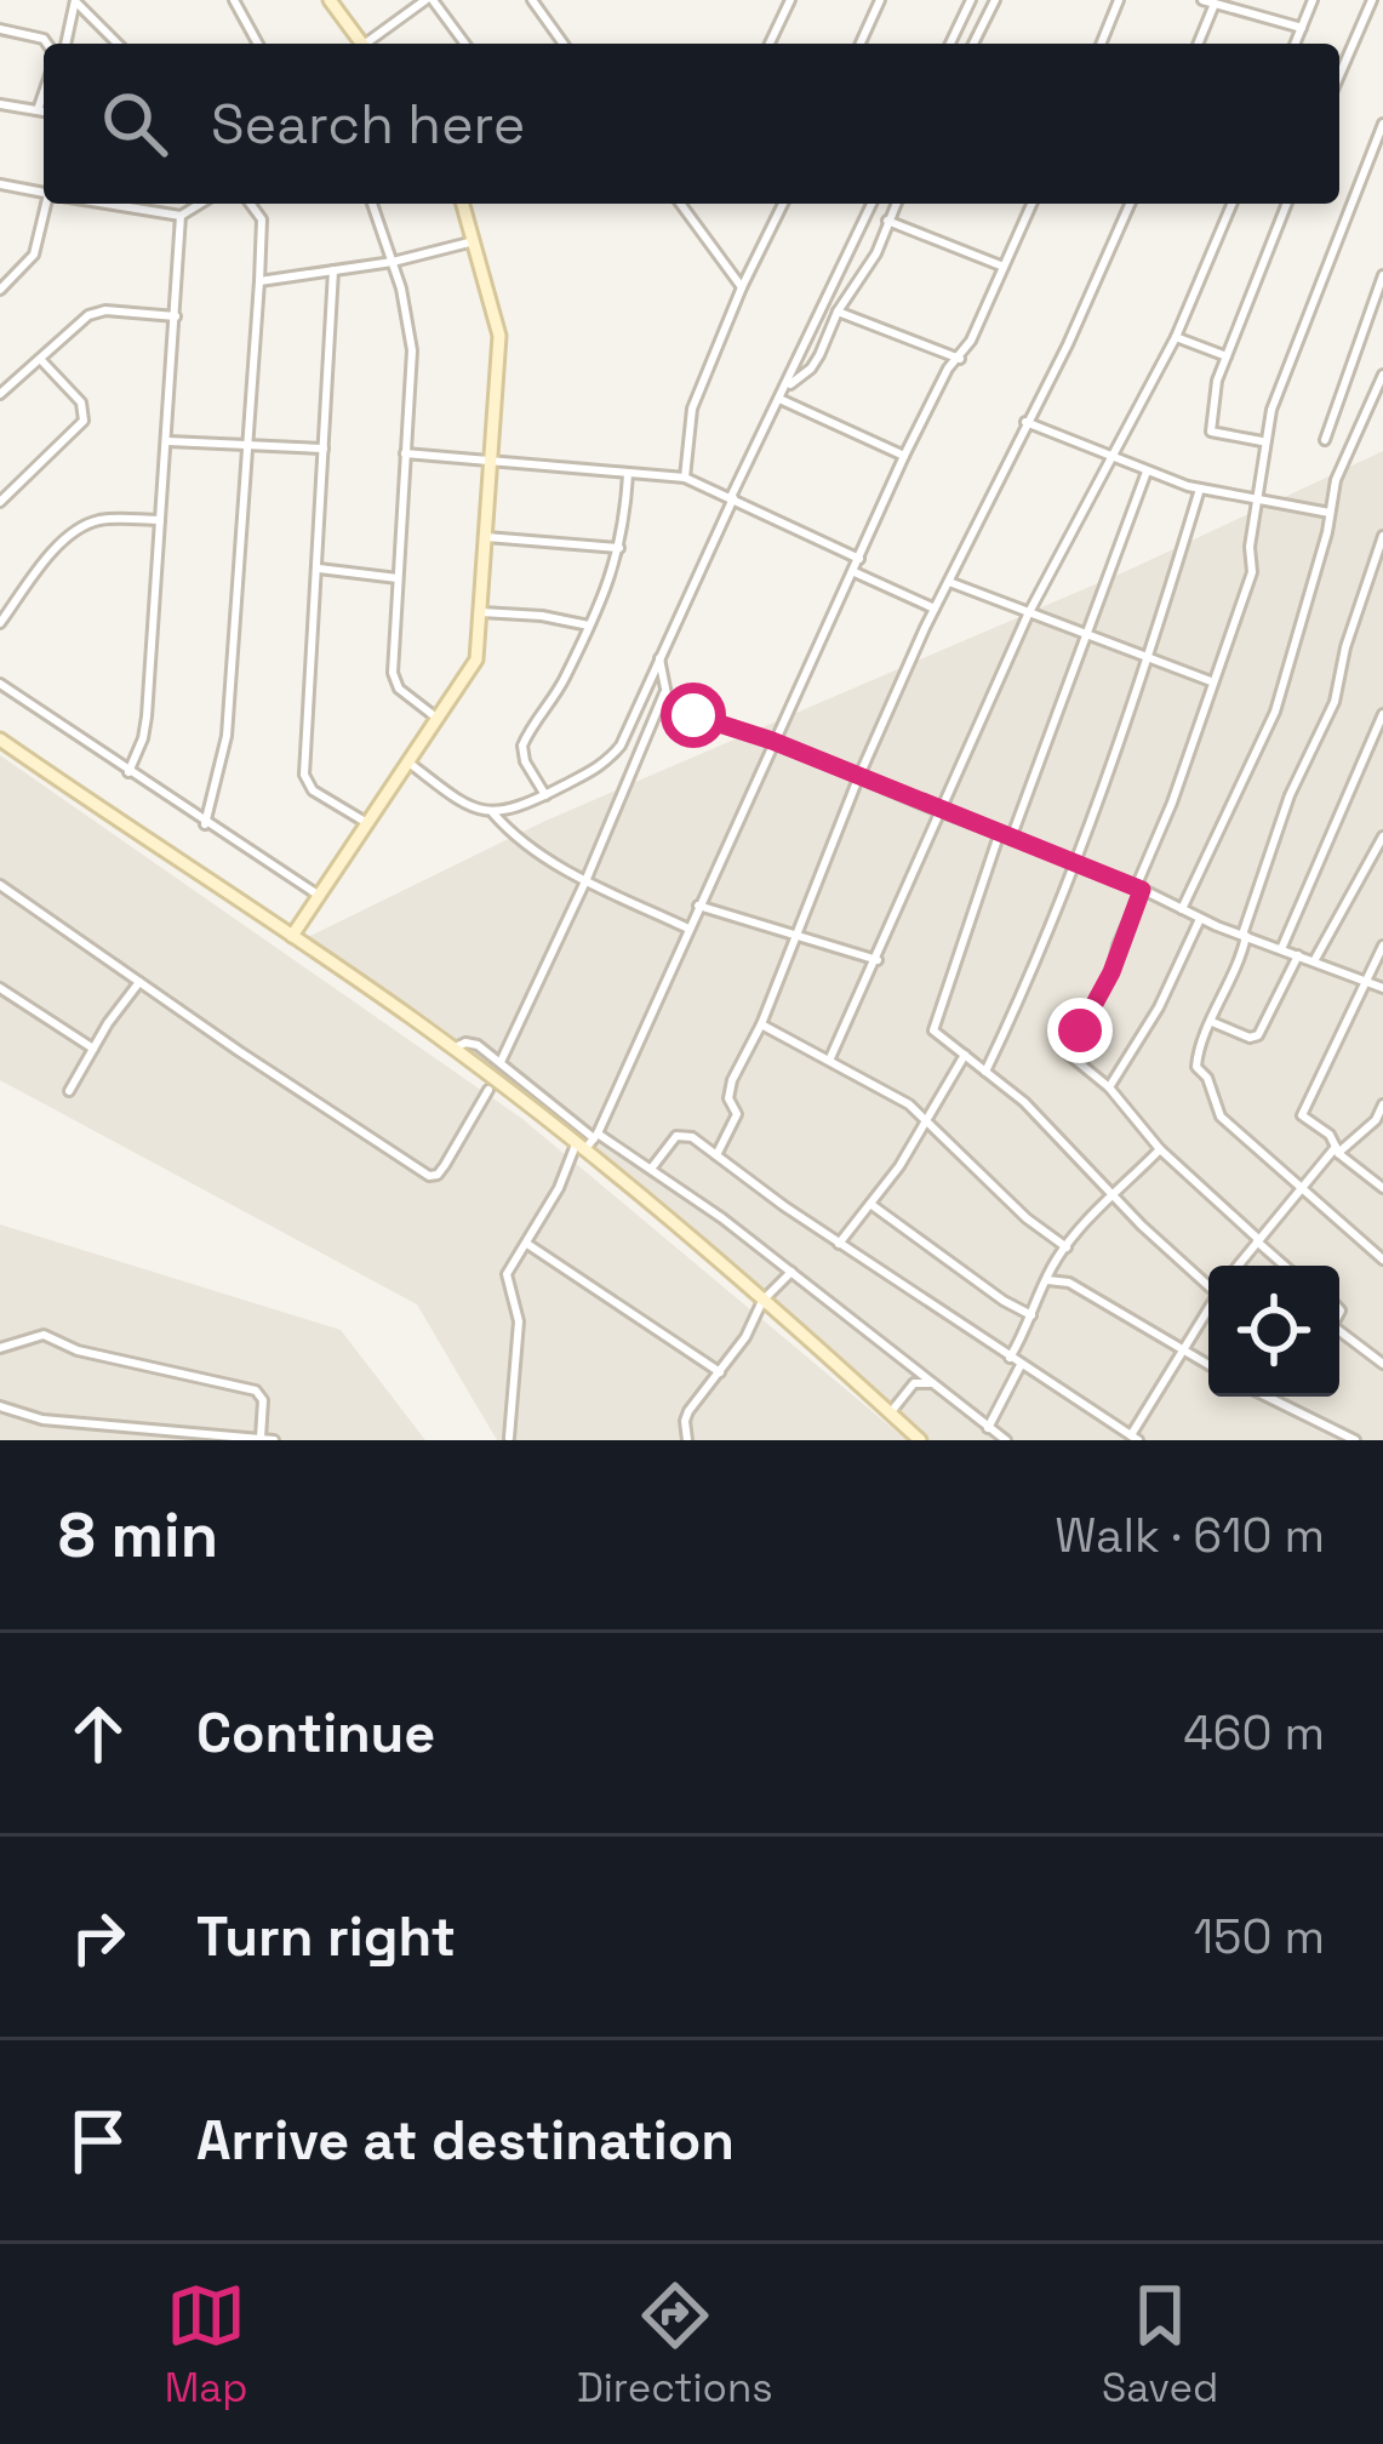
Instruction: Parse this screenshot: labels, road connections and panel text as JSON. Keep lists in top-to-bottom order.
{
  "page": {
    "search": "Search here",
    "heading": ["8 min", "Walk · 610 m"],
    "list": [
      ["Continue", "460 m"],
      ["Turn right", "150 m"],
      "Arrive at destination"
    ],
    "nav": ["Map", "Directions", "Saved"]
  }
}
